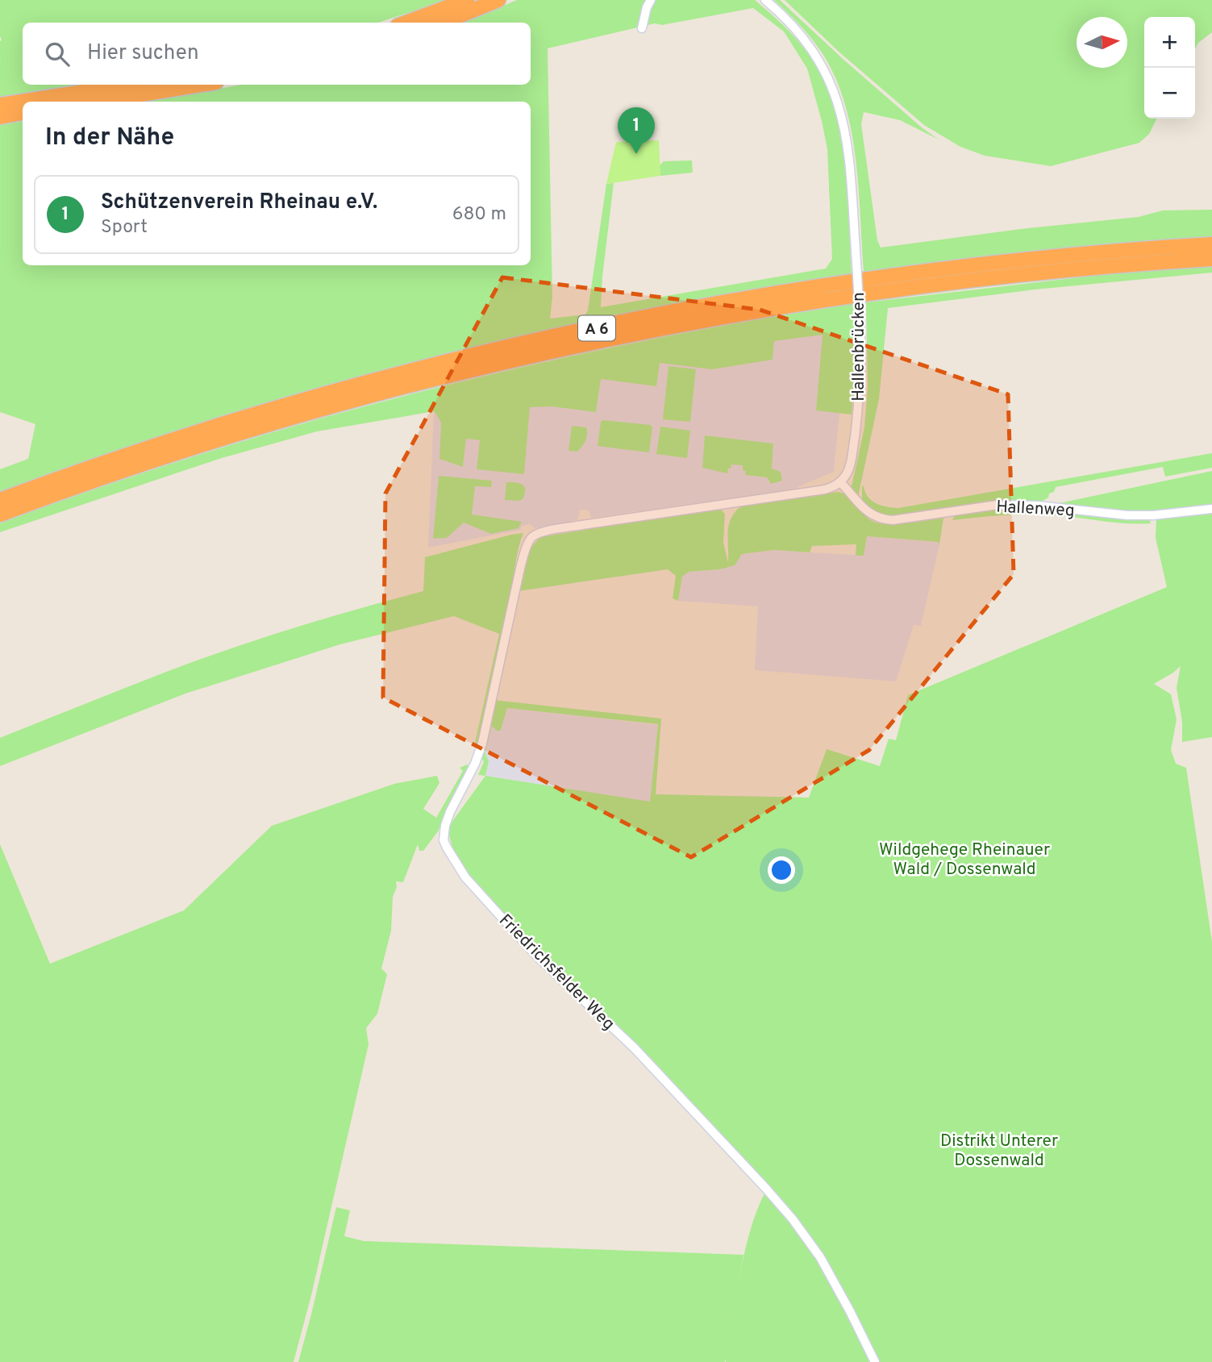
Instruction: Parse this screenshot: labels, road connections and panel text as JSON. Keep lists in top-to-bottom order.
{
  "streets": {
    "highway": ["A 6"],
    "street": ["Hallenbrücken", "Hallenweg", "Friedrichsfelder Weg"]
  },
  "crossings": [
    ["Hallenbrücken", "Hallenweg"],
    ["Hallenbrücken", "Friedrichsfelder Weg"],
    ["Hallenweg", "Friedrichsfelder Weg"]
  ],
  "parks": ["Wildgehege Rheinauer Wald / Dossenwald", "Distrikt Unterer Dossenwald"],
  "north": "right",
  "page": {
    "map_buttons": ["+", "−"],
    "search": "Hier suchen",
    "heading": "In der Nähe",
    "pins": "1",
    "list": [
      {
        "mark": "1",
        "name": "Schützenverein Rheinau e.V.",
        "note": "Sport",
        "value": "680 m"
      }
    ]
  }
}
